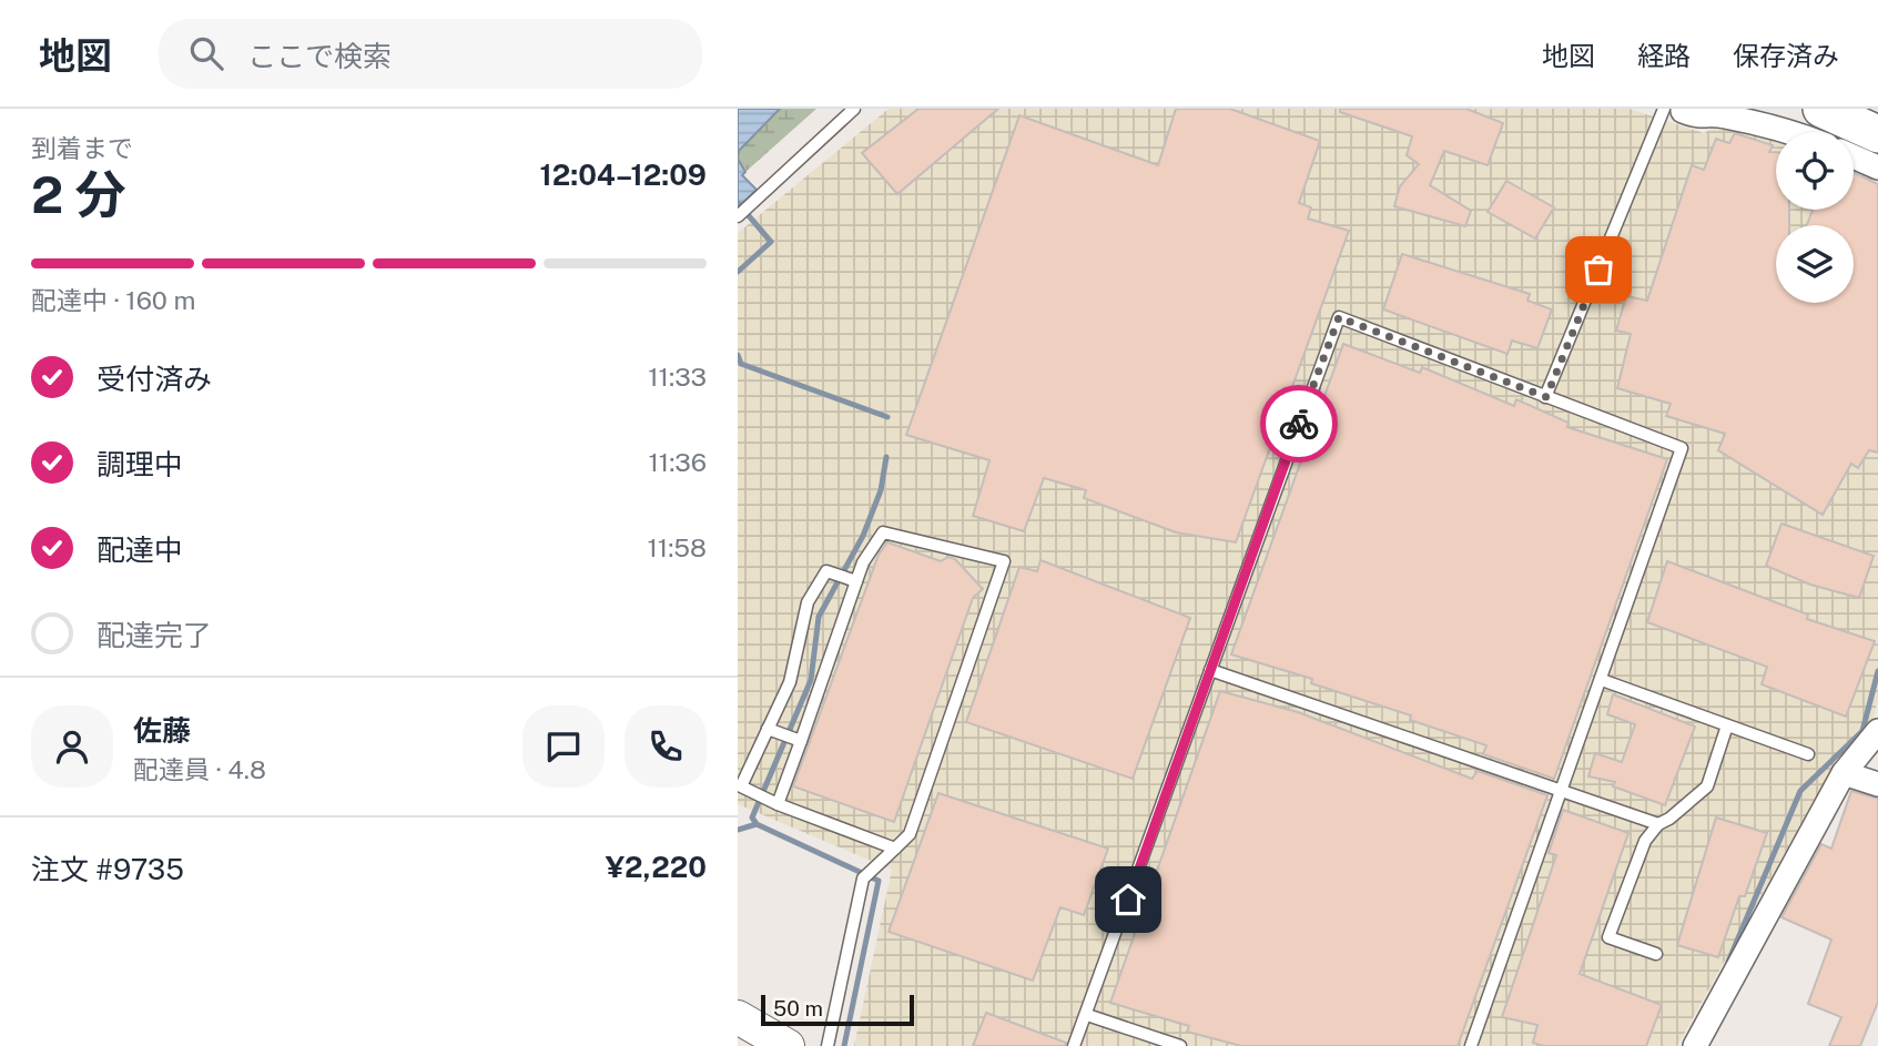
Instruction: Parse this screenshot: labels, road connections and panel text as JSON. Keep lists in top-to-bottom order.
{
  "scale_bar": "50 m",
  "page": {
    "header": "地図",
    "search": "ここで検索",
    "nav": ["地図", "経路", "保存済み"],
    "heading": ["2 分", "到着まで", "12:04–12:09"],
    "panel": [
      "佐藤",
      "配達員 · 4.8",
      "注文 #9735",
      "¥2,220"
    ],
    "bar": "配達中 · 160 m",
    "list": [
      ["受付済み", "11:33"],
      ["調理中", "11:36"],
      ["配達中", "11:58"],
      "配達完了"
    ],
    "scale": "50 m"
  }
}
